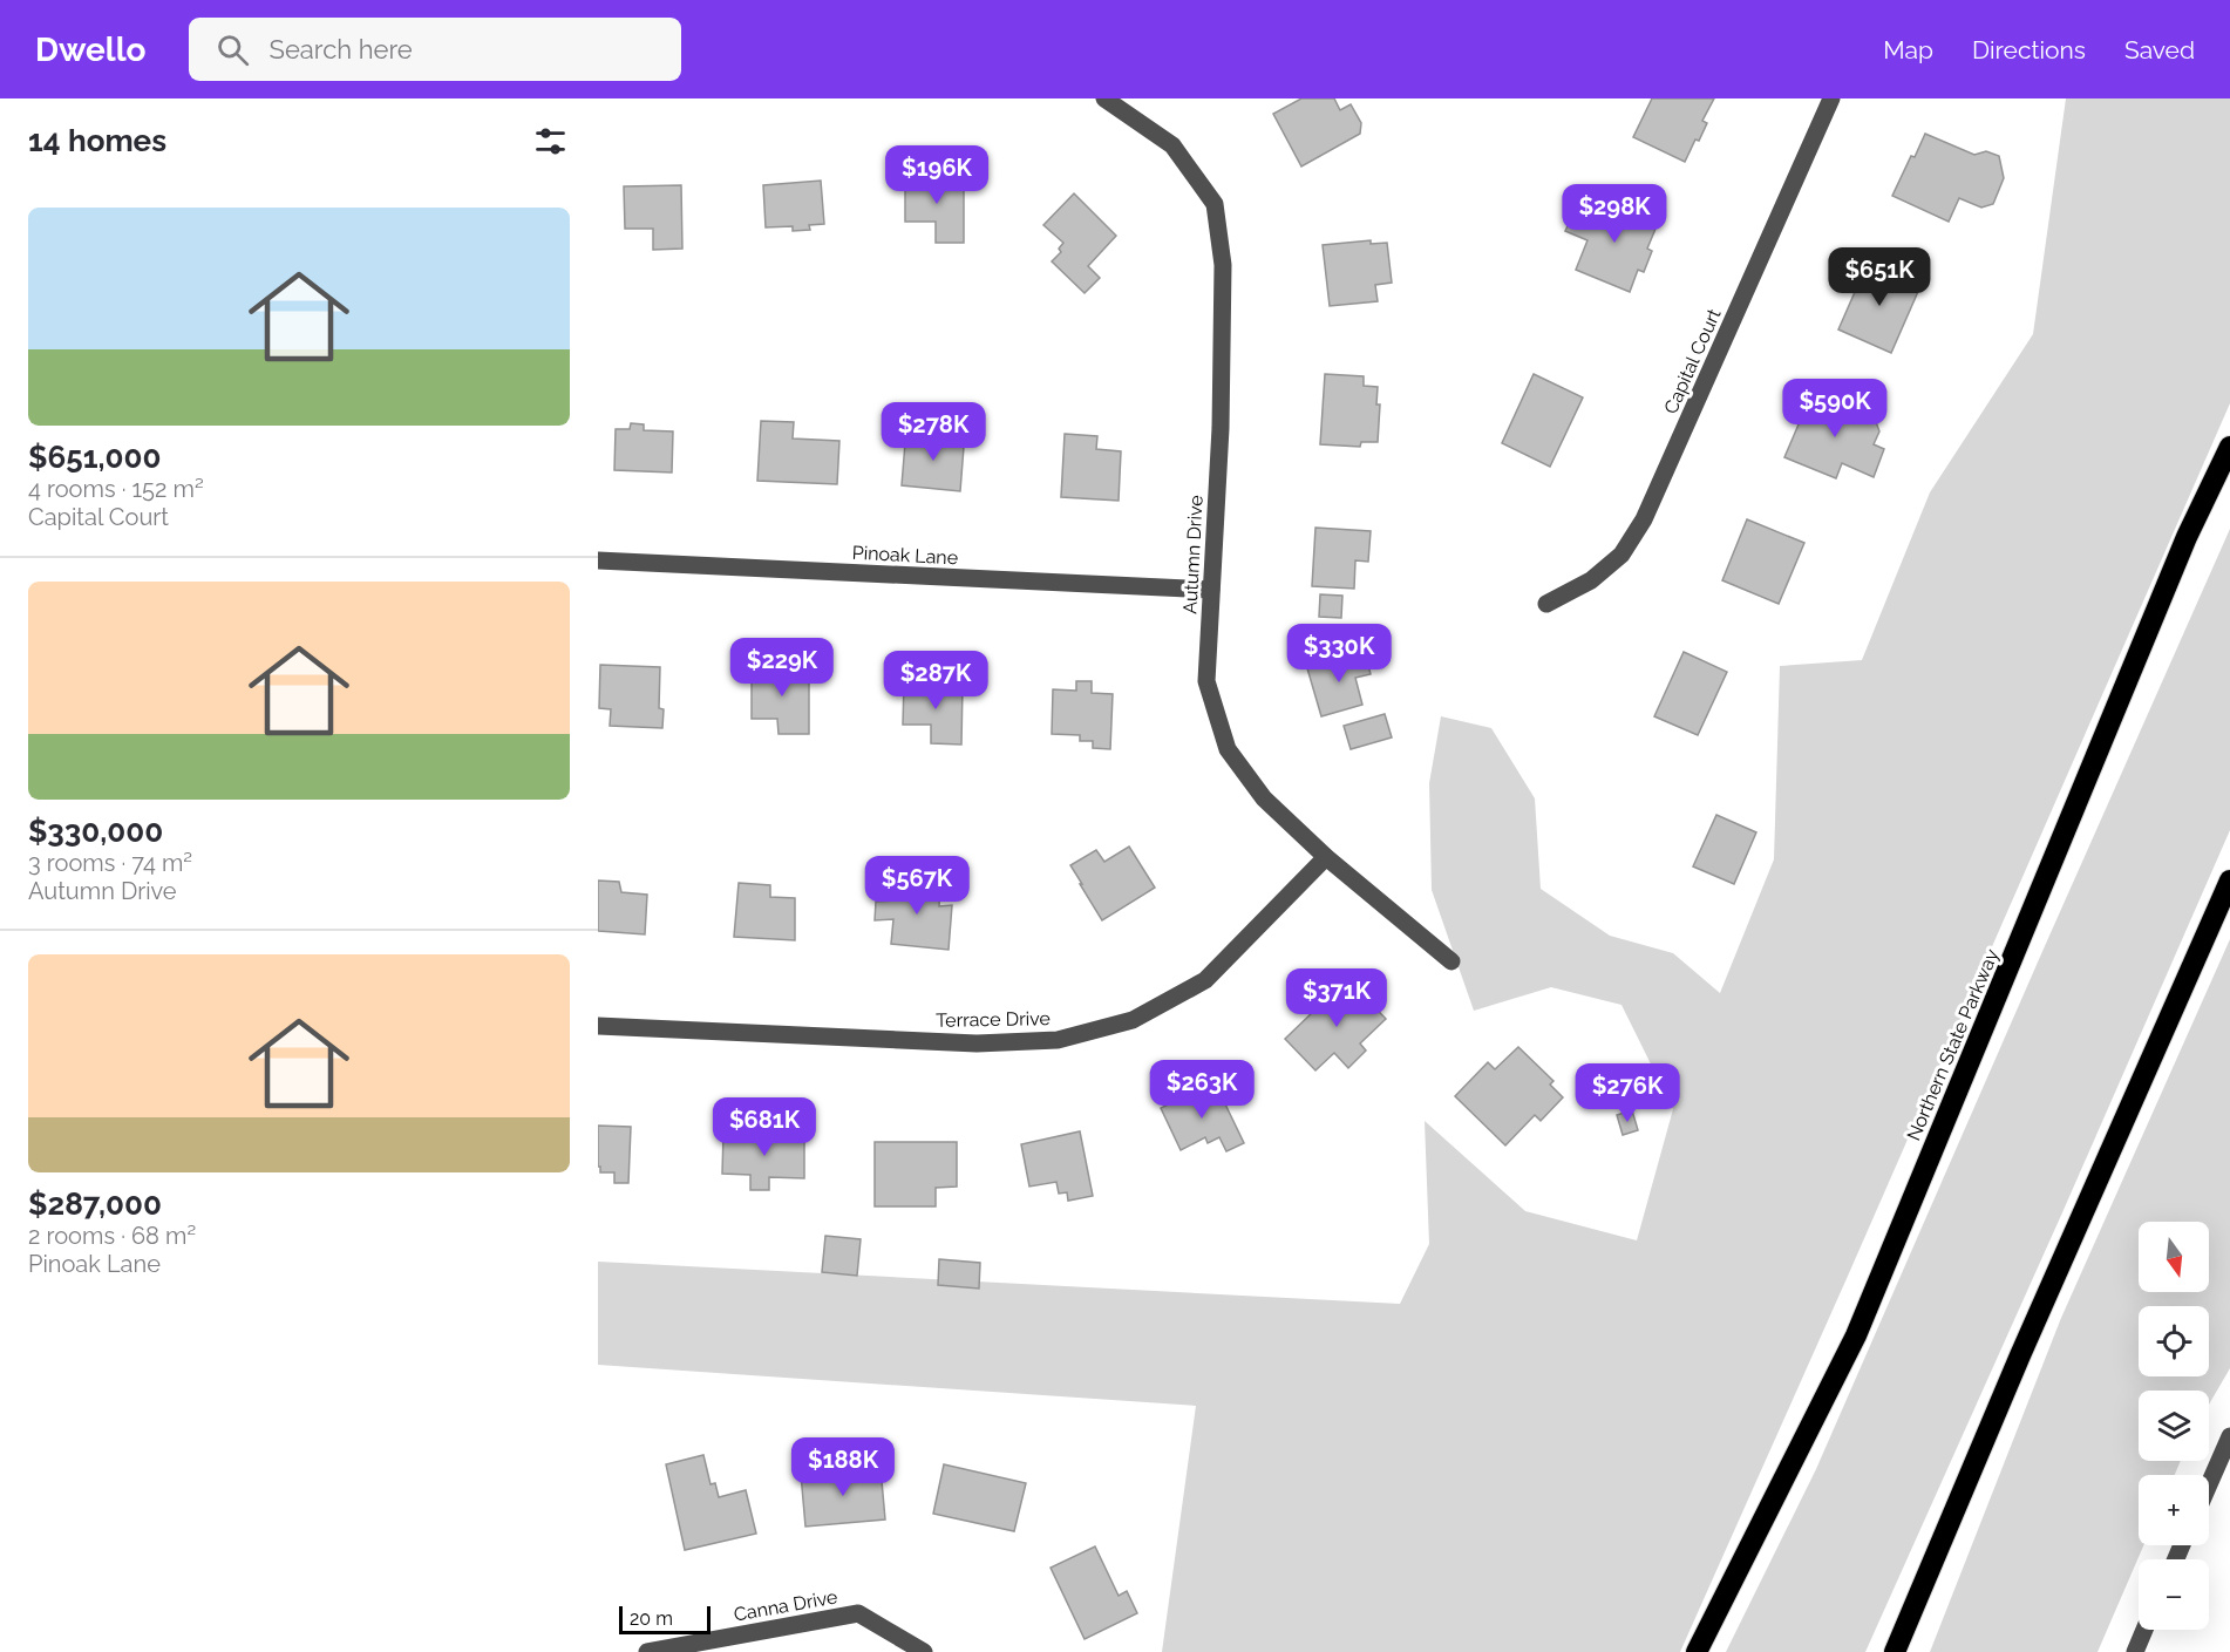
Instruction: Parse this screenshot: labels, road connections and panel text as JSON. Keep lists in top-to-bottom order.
{
  "streets": {
    "highway": ["Northern State Parkway"],
    "street": [
      "Capital Court",
      "Pinoak Lane",
      "Autumn Drive",
      "Terrace Drive",
      "Canna Drive"
    ]
  },
  "crossings": [
    ["Pinoak Lane", "Autumn Drive"],
    ["Autumn Drive", "Terrace Drive"]
  ],
  "scale_bar": "20 m",
  "north": "bottom",
  "page": {
    "header": "Dwello",
    "search": "Search here",
    "nav": ["Map", "Directions", "Saved"],
    "heading": "14 homes",
    "price": [
      "$196K",
      "$298K",
      "$651K",
      "$590K",
      "$278K",
      "$330K",
      "$229K",
      "$287K",
      "$567K",
      "$371K",
      "$263K",
      "$276K",
      "$681K",
      "$188K"
    ],
    "list": [
      {
        "name": "$651,000",
        "note": "4 rooms · 152 m² · Capital Court"
      },
      {
        "name": "$330,000",
        "note": "3 rooms · 74 m² · Autumn Drive"
      },
      {
        "name": "$287,000",
        "note": "2 rooms · 68 m² · Pinoak Lane"
      }
    ],
    "map_buttons": ["+", "−"],
    "scale": "20 m"
  }
}
